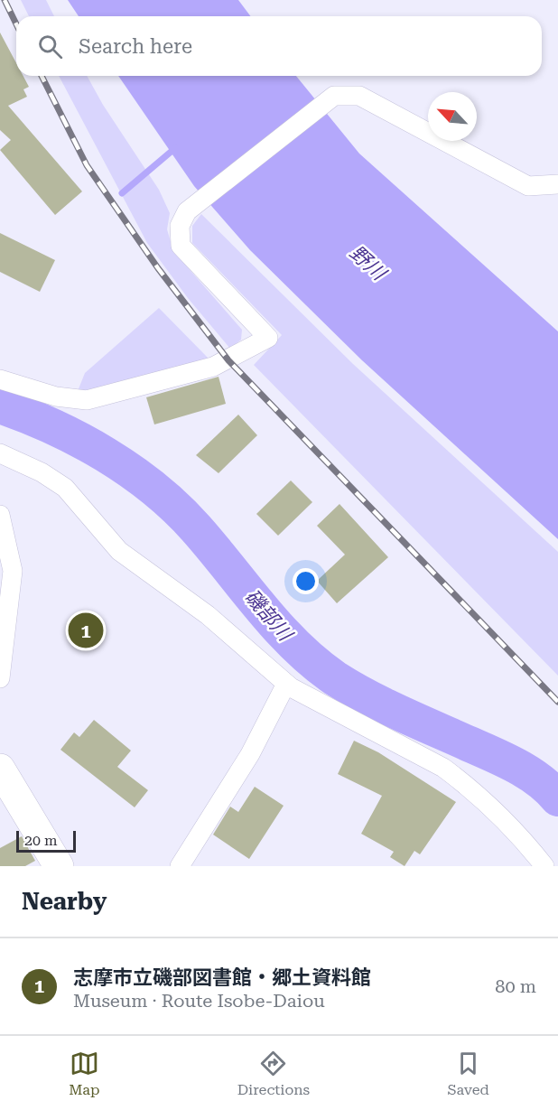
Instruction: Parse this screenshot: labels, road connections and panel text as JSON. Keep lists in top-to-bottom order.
{
  "water": ["野川", "磯部川"],
  "scale_bar": "20 m",
  "north": "top left",
  "page": {
    "search": "Search here",
    "pins": "1",
    "scale": "20 m",
    "heading": "Nearby",
    "list": [
      {
        "mark": "1",
        "name": "志摩市立磯部図書館・郷土資料館",
        "note": "Museum · Route Isobe-Daiou",
        "value": "80 m"
      }
    ],
    "nav": ["Map", "Directions", "Saved"]
  }
}
